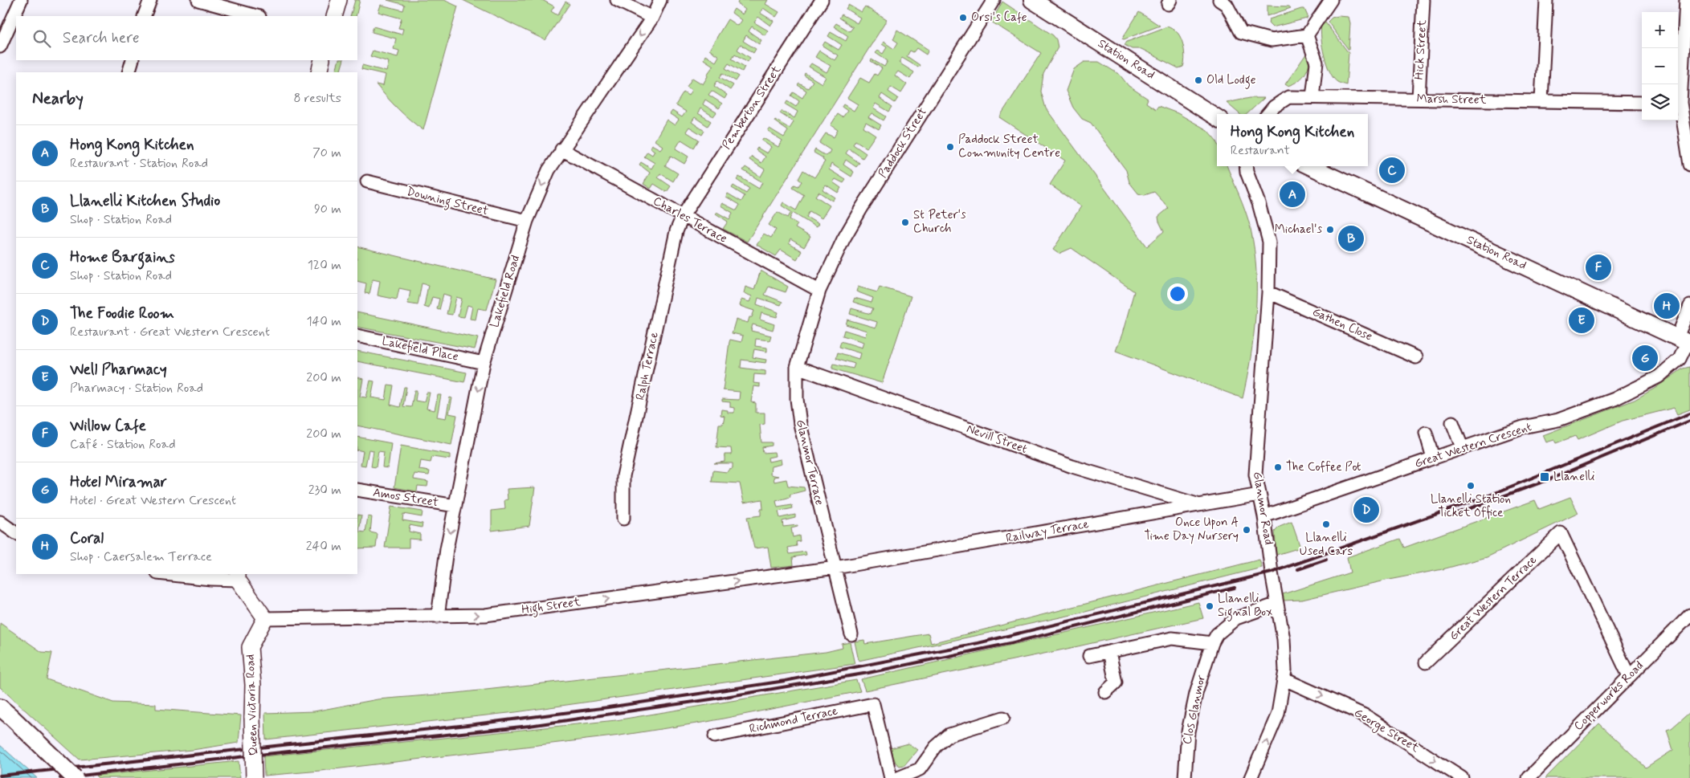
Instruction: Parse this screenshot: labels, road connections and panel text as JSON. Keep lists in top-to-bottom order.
{
  "streets": {
    "main road": ["Station Road"],
    "street": [
      "Hick Street",
      "Marsh Street",
      "Pemberton Street",
      "Paddock Street",
      "Downing Street",
      "Charles Terrace",
      "Lakefield Road",
      "Gathen Close",
      "Lakefield Place",
      "Ralph Terrace",
      "Nevill Street",
      "Great Western Crescent",
      "Glanmor Terrace",
      "Amos Street",
      "Glanmor Road",
      "Railway Terrace",
      "Great Western Terrace",
      "High Street",
      "Copperworks Road",
      "Queen Victoria Road",
      "Clos Glanmor",
      "Richmond Terrace",
      "George Street"
    ]
  },
  "crossings": [
    ["Hick Street", "Marsh Street"],
    ["Station Road", "Great Western Crescent"],
    ["Pemberton Street", "Charles Terrace"],
    ["Pemberton Street", "Ralph Terrace"],
    ["Paddock Street", "Charles Terrace"],
    ["Paddock Street", "Glanmor Terrace"],
    ["Downing Street", "Lakefield Road"],
    ["Charles Terrace", "Lakefield Road"],
    ["Charles Terrace", "Ralph Terrace"],
    ["Charles Terrace", "Glanmor Terrace"],
    ["Lakefield Road", "Lakefield Place"],
    ["Lakefield Road", "Amos Street"],
    ["Lakefield Road", "High Street"],
    ["Gathen Close", "Glanmor Road"],
    ["Nevill Street", "Glanmor Terrace"],
    ["Nevill Street", "Railway Terrace"],
    ["Great Western Crescent", "Glanmor Road"],
    ["Glanmor Terrace", "Railway Terrace"],
    ["Glanmor Terrace", "High Street"],
    ["Glanmor Road", "Railway Terrace"],
    ["Glanmor Road", "Clos Glanmor"],
    ["Glanmor Road", "George Street"],
    ["Railway Terrace", "High Street"],
    ["Great Western Terrace", "Copperworks Road"],
    ["High Street", "Queen Victoria Road"]
  ],
  "one_way": ["Lakefield Road", "High Street", "George Street"],
  "places": {
    "other": [
      "Orsi's Cafe",
      "Old Lodge",
      "Paddock Street Community Centre",
      "St Peter's Church",
      "Michael's",
      "The Coffee Pot",
      "Llanelli Station Ticket Office",
      "Llanelli Used Cars",
      "Once Upon A Time Day Nursery",
      "Llanelli Signal Box"
    ],
    "transit": ["Llanelli"]
  },
  "page": {
    "map_buttons": ["+", "−"],
    "search": "Search here",
    "heading": ["Nearby", "8 results"],
    "popup": ["Hong Kong Kitchen", "Restaurant"],
    "list": [
      {
        "mark": "A",
        "name": "Hong Kong Kitchen",
        "note": "Restaurant · Station Road",
        "value": "70 m"
      },
      {
        "mark": "B",
        "name": "Llanelli Kitchen Studio",
        "note": "Shop · Station Road",
        "value": "90 m"
      },
      {
        "mark": "C",
        "name": "Home Bargains",
        "note": "Shop · Station Road",
        "value": "120 m"
      },
      {
        "mark": "D",
        "name": "The Foodie Room",
        "note": "Restaurant · Great Western Crescent",
        "value": "140 m"
      },
      {
        "mark": "E",
        "name": "Well Pharmacy",
        "note": "Pharmacy · Station Road",
        "value": "200 m"
      },
      {
        "mark": "F",
        "name": "Willow Cafe",
        "note": "Café · Station Road",
        "value": "200 m"
      },
      {
        "mark": "G",
        "name": "Hotel Miramar",
        "note": "Hotel · Great Western Crescent",
        "value": "230 m"
      },
      {
        "mark": "H",
        "name": "Coral",
        "note": "Shop · Caersalem Terrace",
        "value": "240 m"
      }
    ],
    "pins": [
      "C",
      "A",
      "B",
      "F",
      "H",
      "E",
      "G",
      "D"
    ]
  }
}
